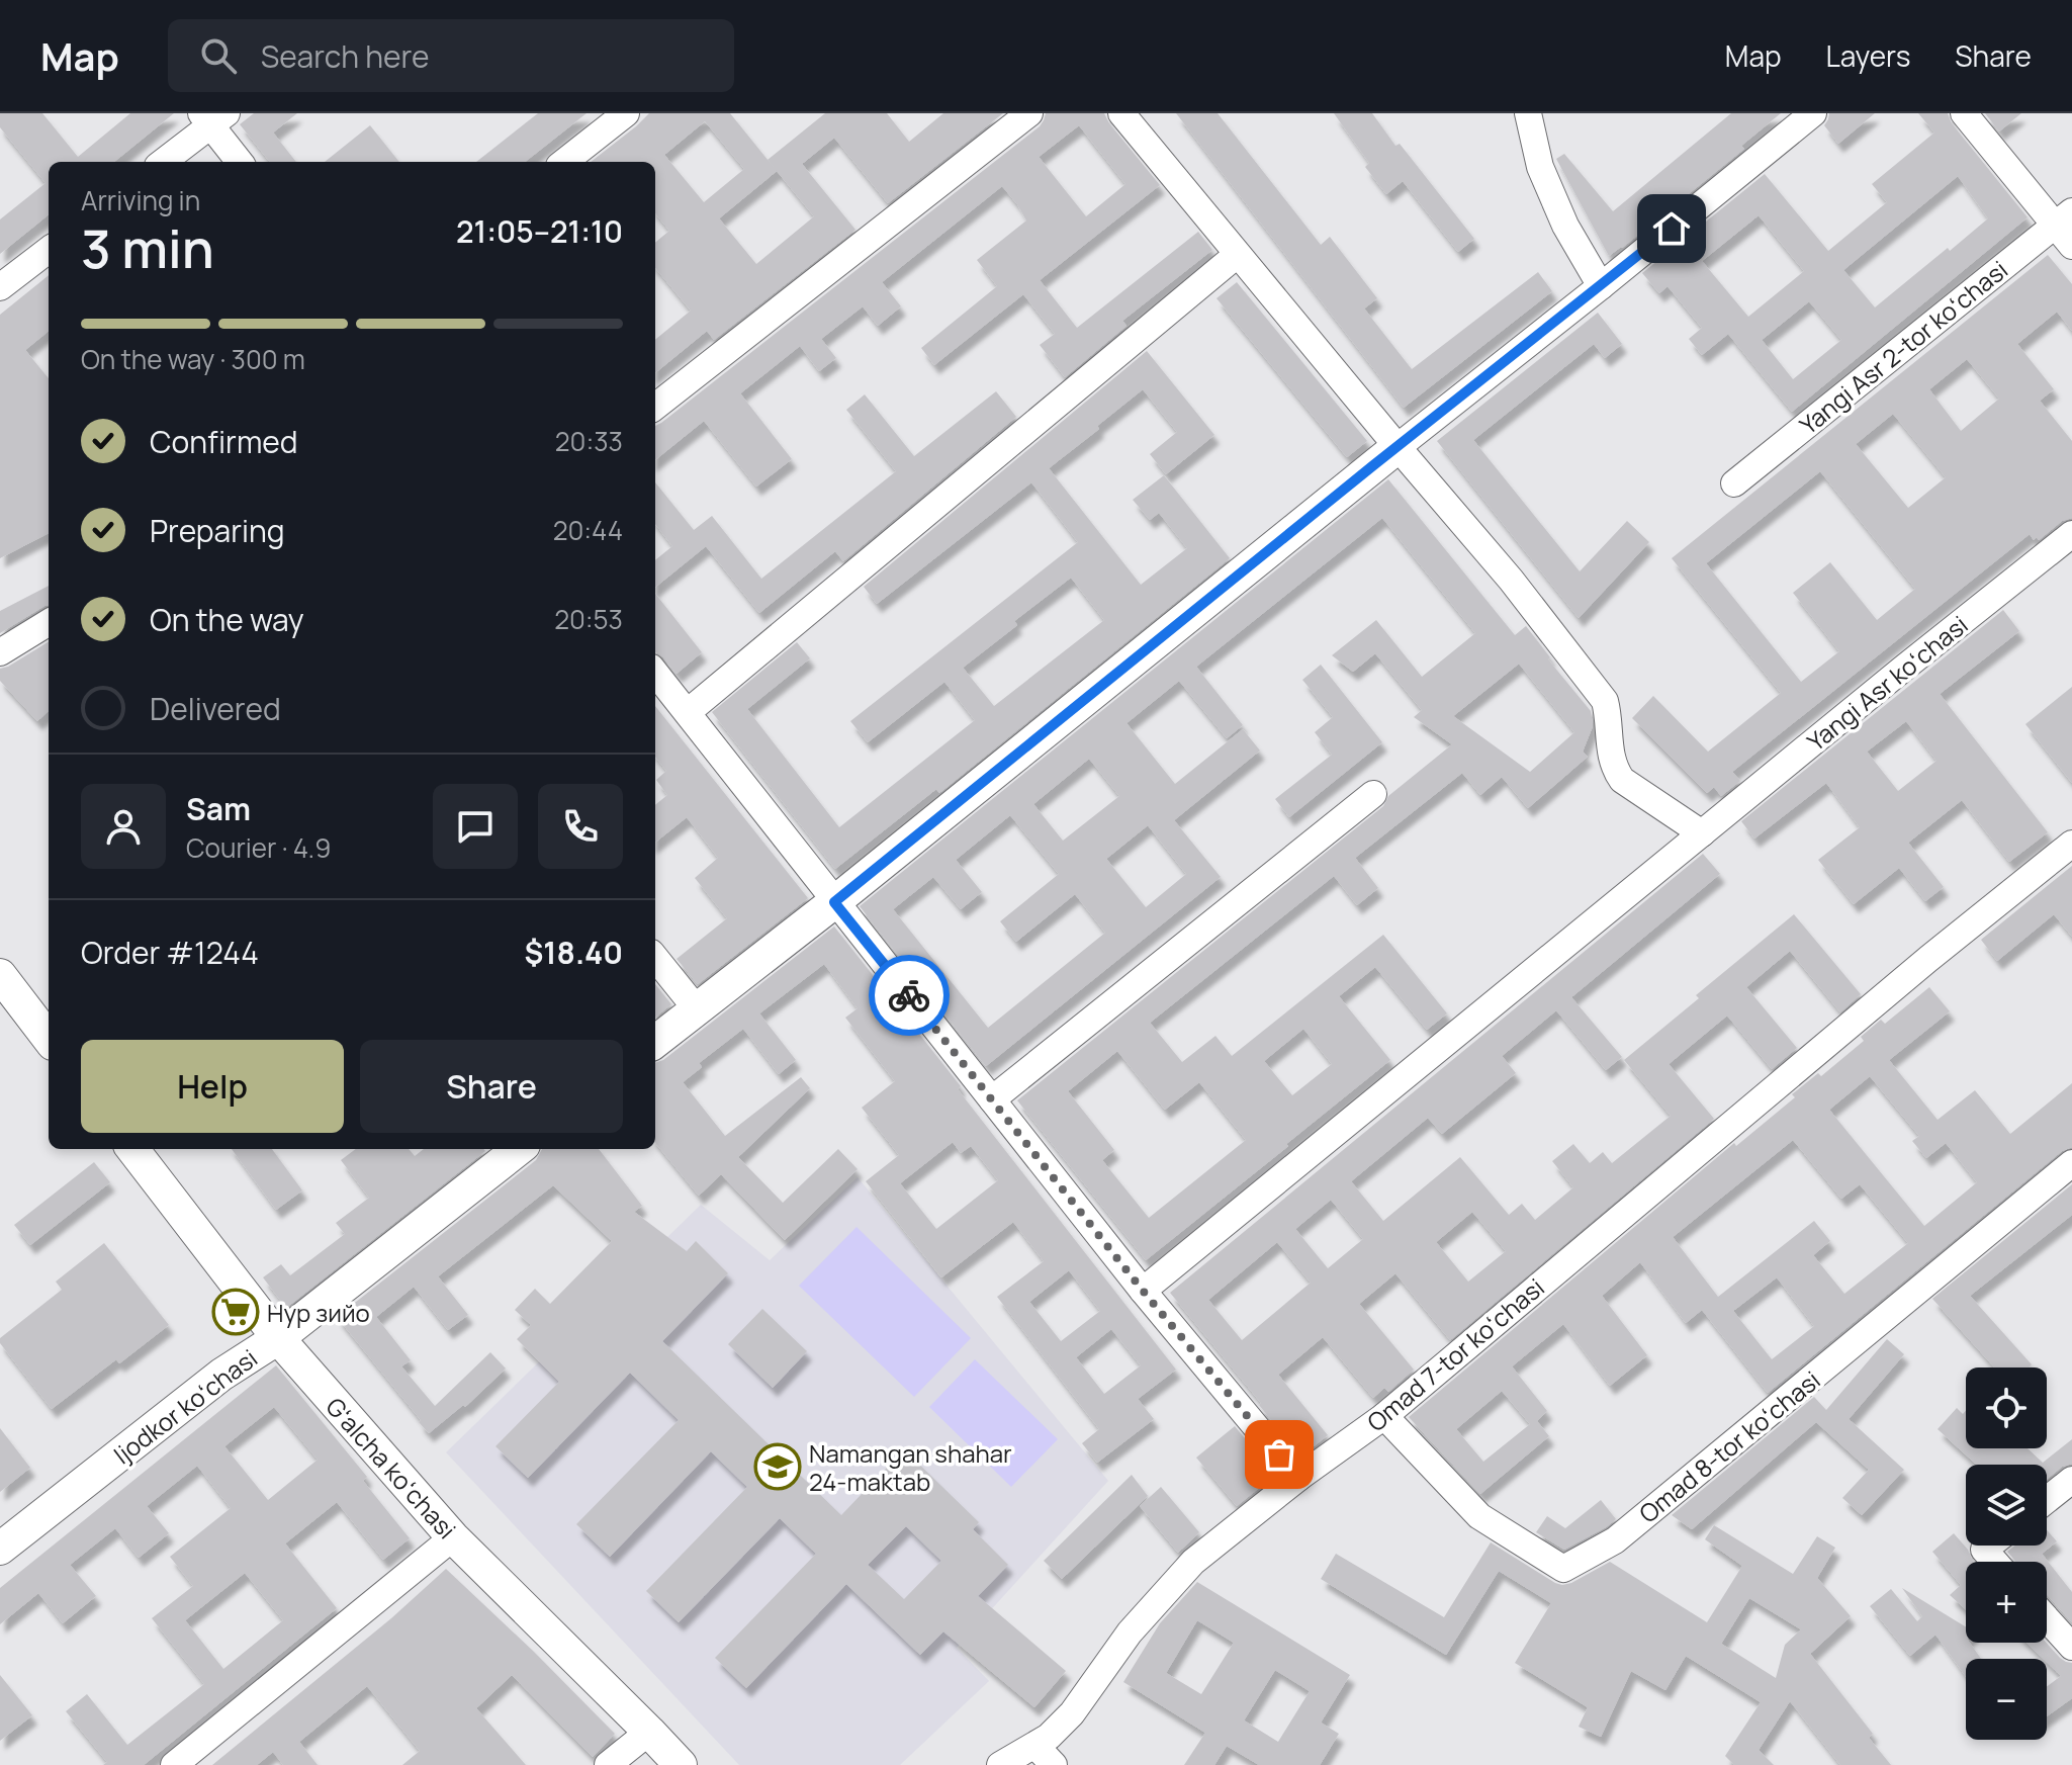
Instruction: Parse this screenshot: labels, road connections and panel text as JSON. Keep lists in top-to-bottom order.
{
  "streets": {
    "street": [
      "Yangi Asr 2-tor koʻchasi",
      "Yangi Asr koʻchasi",
      "Omad 7-tor koʻchasi",
      "Ijodkor koʻchasi",
      "Omad 8-tor koʻchasi",
      "Gʻalcha koʻchasi"
    ]
  },
  "crossings": [
    ["Omad 7-tor koʻchasi", "Omad 8-tor koʻchasi"],
    ["Ijodkor koʻchasi", "Gʻalcha koʻchasi"]
  ],
  "places": {
    "supermarket": ["Нур зийо"],
    "school or university": ["Namangan shahar 24-maktab"]
  },
  "page": {
    "header": "Map",
    "search": "Search here",
    "nav": ["Map", "Layers", "Share"],
    "heading": ["3 min", "Arriving in", "21:05–21:10"],
    "panel": [
      "Sam",
      "Courier · 4.9",
      "Order #1244",
      "$18.40"
    ],
    "bar": "On the way · 300 m",
    "list": [
      ["Confirmed", "20:33"],
      ["Preparing", "20:44"],
      ["On the way", "20:53"],
      "Delivered"
    ],
    "buttons": ["Help", "Share"],
    "map_buttons": ["+", "−"]
  }
}
